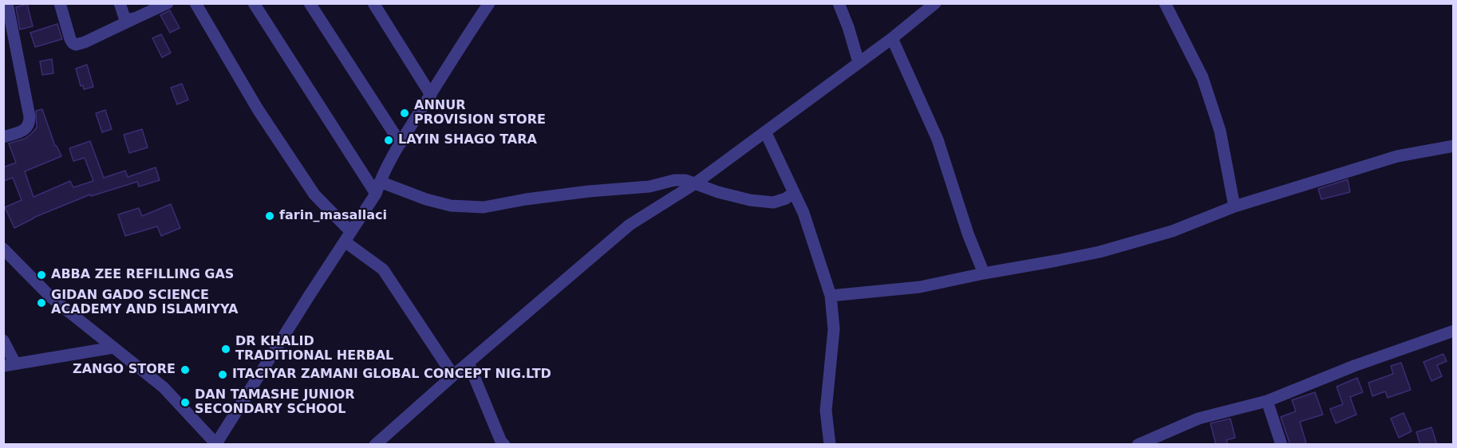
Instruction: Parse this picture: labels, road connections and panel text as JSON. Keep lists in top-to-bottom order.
{
  "places": [
    "ANNUR PROVISION STORE",
    "LAYIN SHAGO TARA",
    "farin_masallaci",
    "ABBA ZEE REFILLING GAS",
    "GIDAN GADO SCIENCE ACADEMY AND ISLAMIYYA",
    "DR KHALID TRADITIONAL HERBAL",
    "ZANGO STORE",
    "ITACIYAR ZAMANI GLOBAL CONCEPT NIG.LTD",
    "DAN TAMASHE JUNIOR SECONDARY SCHOOL"
  ]
}
